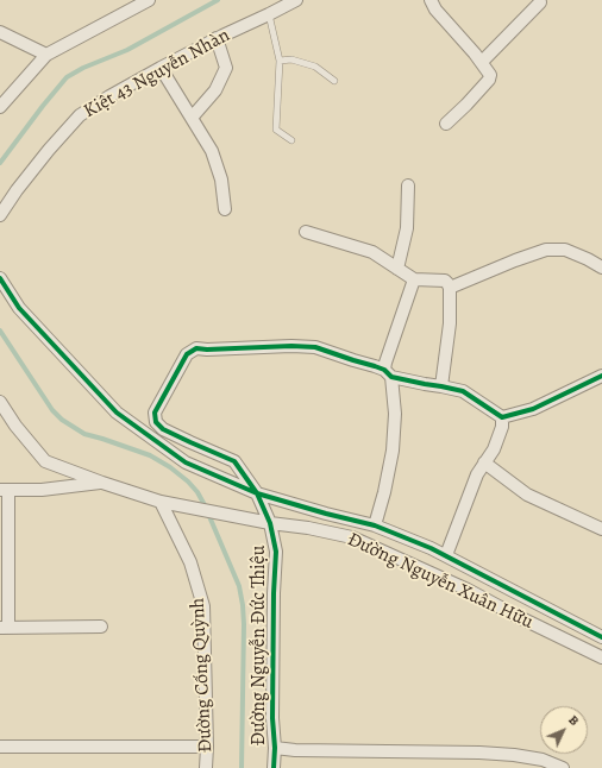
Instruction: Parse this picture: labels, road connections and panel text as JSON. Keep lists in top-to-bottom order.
{
  "streets": {
    "street": [
      "Kiệt 43 Nguyễn Nhàn",
      "Đường Nguyễn Xuân Hữu",
      "Đường Nguyễn Đức Thiệu",
      "Đường Cống Quỳnh"
    ]
  },
  "crossings": [
    ["Đường Nguyễn Xuân Hữu", "Đường Nguyễn Đức Thiệu"],
    ["Đường Nguyễn Xuân Hữu", "Đường Cống Quỳnh"]
  ],
  "north": "top right"
}
